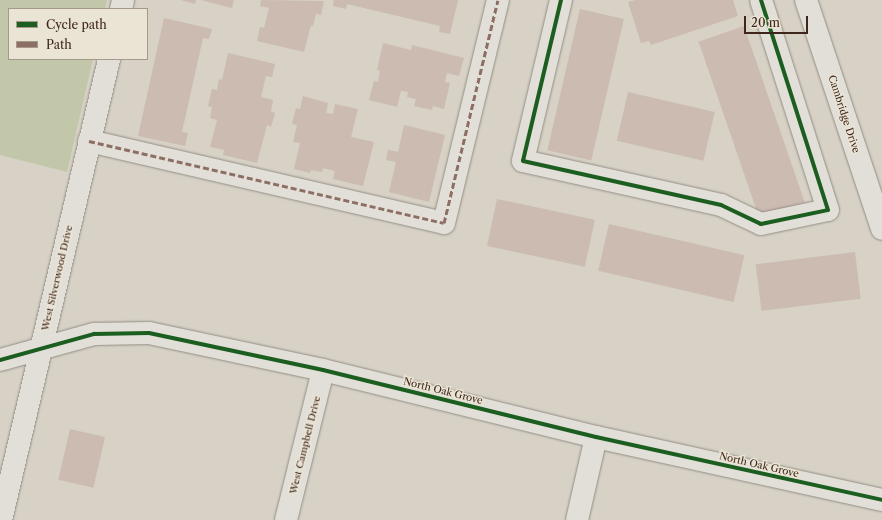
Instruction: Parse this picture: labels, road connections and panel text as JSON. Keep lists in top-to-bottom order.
{
  "streets": {
    "street": [
      "Cambridge Drive",
      "West Silverwood Drive",
      "North Oak Grove",
      "West Campbell Drive"
    ]
  },
  "crossings": [
    ["West Silverwood Drive", "North Oak Grove"],
    ["North Oak Grove", "West Campbell Drive"]
  ],
  "legend": ["Cycle path", "Path"],
  "scale_bar": "20 m"
}
